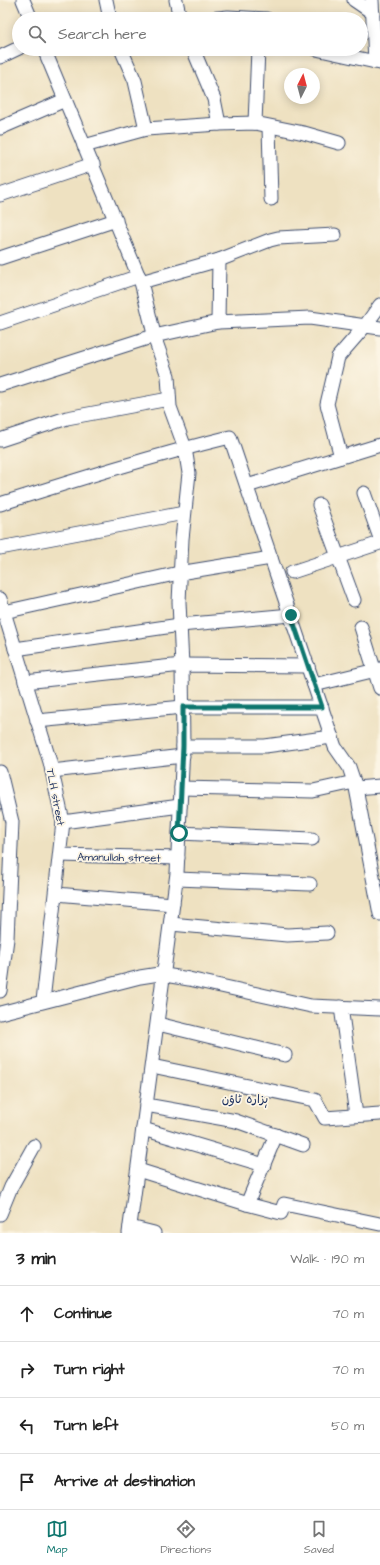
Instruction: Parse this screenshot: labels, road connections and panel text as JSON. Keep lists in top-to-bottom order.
{
  "streets": {
    "street": ["TLH street", "Amanullah street"]
  },
  "crossings": [
    ["TLH street", "Amanullah street"]
  ],
  "districts": ["ہزارہ ٹاؤن"],
  "north": "top",
  "page": {
    "search": "Search here",
    "heading": ["3 min", "Walk · 190 m"],
    "list": [
      ["Continue", "70 m"],
      ["Turn right", "70 m"],
      ["Turn left", "50 m"],
      "Arrive at destination"
    ],
    "nav": ["Map", "Directions", "Saved"]
  }
}
